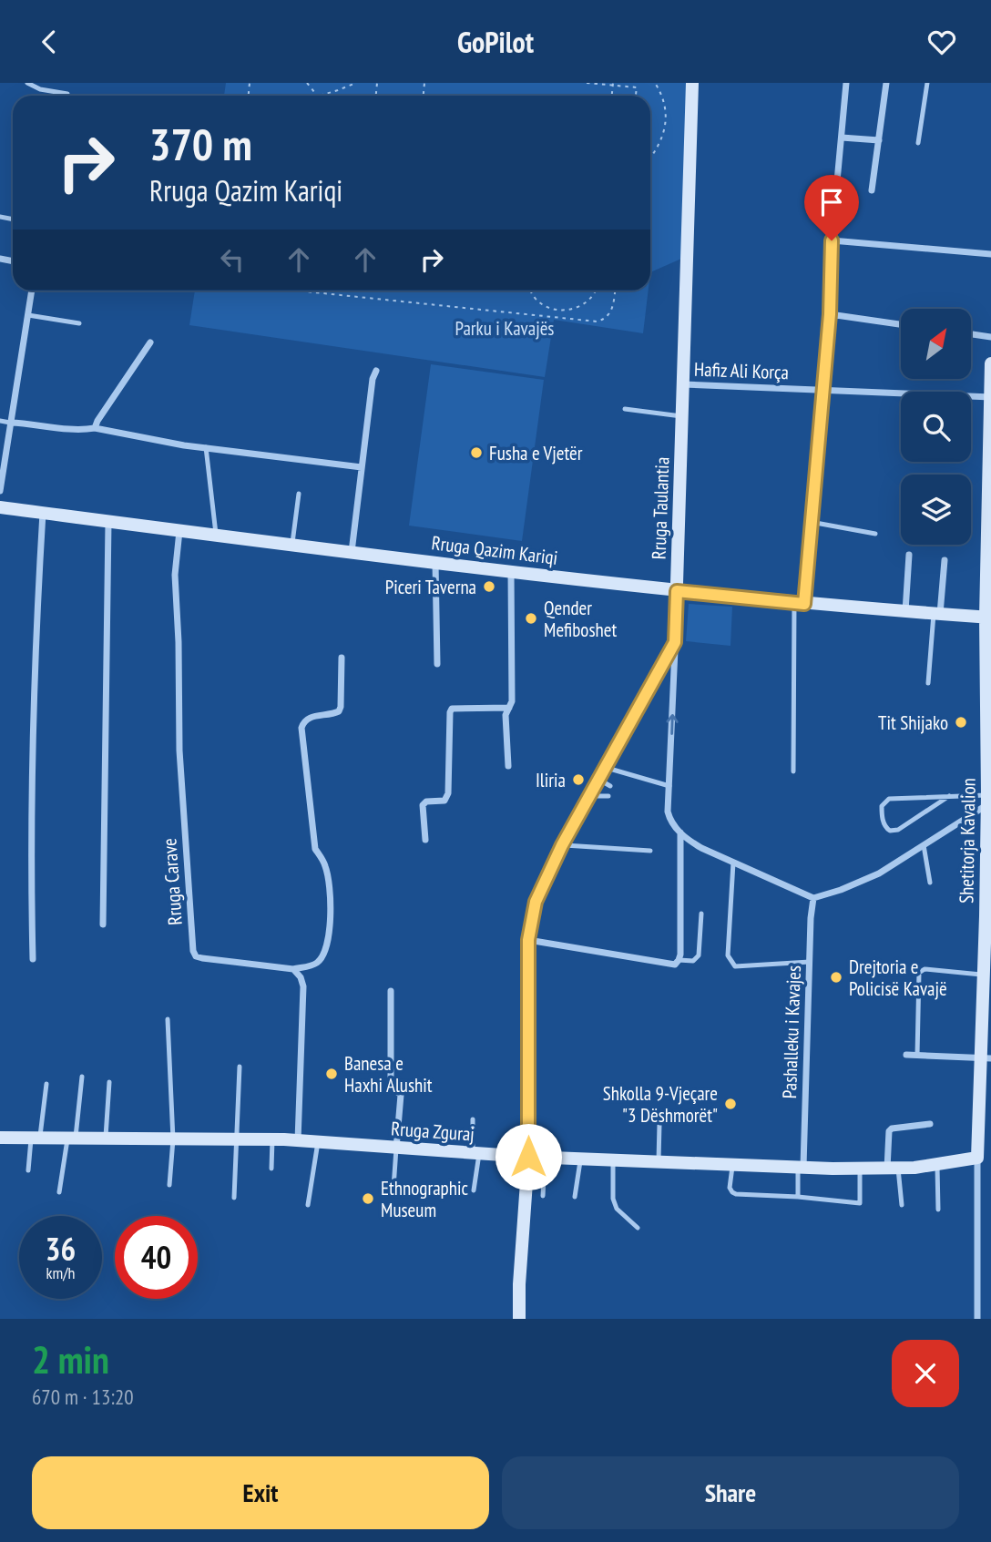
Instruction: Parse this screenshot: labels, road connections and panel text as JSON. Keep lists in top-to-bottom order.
{
  "streets": {
    "street": [
      "Hafiz Ali Korça",
      "Rruga Taulantia",
      "Rruga Qazim Kariqi",
      "Shetitorja Kavalion",
      "Rruga Carave",
      "Pashalleku i Kavajes",
      "Rruga Zguraj"
    ]
  },
  "crossings": [
    ["Hafiz Ali Korça", "Rruga Taulantia"],
    ["Hafiz Ali Korça", "Shetitorja Kavalion"],
    ["Rruga Taulantia", "Rruga Qazim Kariqi"],
    ["Rruga Taulantia", "Rruga Zguraj"],
    ["Rruga Qazim Kariqi", "Shetitorja Kavalion"],
    ["Rruga Qazim Kariqi", "Rruga Carave"],
    ["Shetitorja Kavalion", "Rruga Zguraj"],
    ["Pashalleku i Kavajes", "Rruga Zguraj"]
  ],
  "parks": ["Parku i Kavajës"],
  "places": [
    "Fusha e Vjetër",
    "Piceri Taverna",
    "Qender Mefiboshet",
    "Tit Shijako",
    "Iliria",
    "Drejtoria e Policisë Kavajë",
    "Banesa e Haxhi Alushit",
    "Shkolla 9-Vjeçare \"3 Dëshmorët\"",
    "Ethnographic Museum"
  ],
  "north": "top right",
  "page": {
    "header": "GoPilot",
    "turn": ["370 m", "Rruga Qazim Kariqi"],
    "speed": "36 km/h",
    "limit": "40",
    "heading": ["2 min", "670 m · 13:20"],
    "buttons": ["Exit", "Share"]
  }
}
